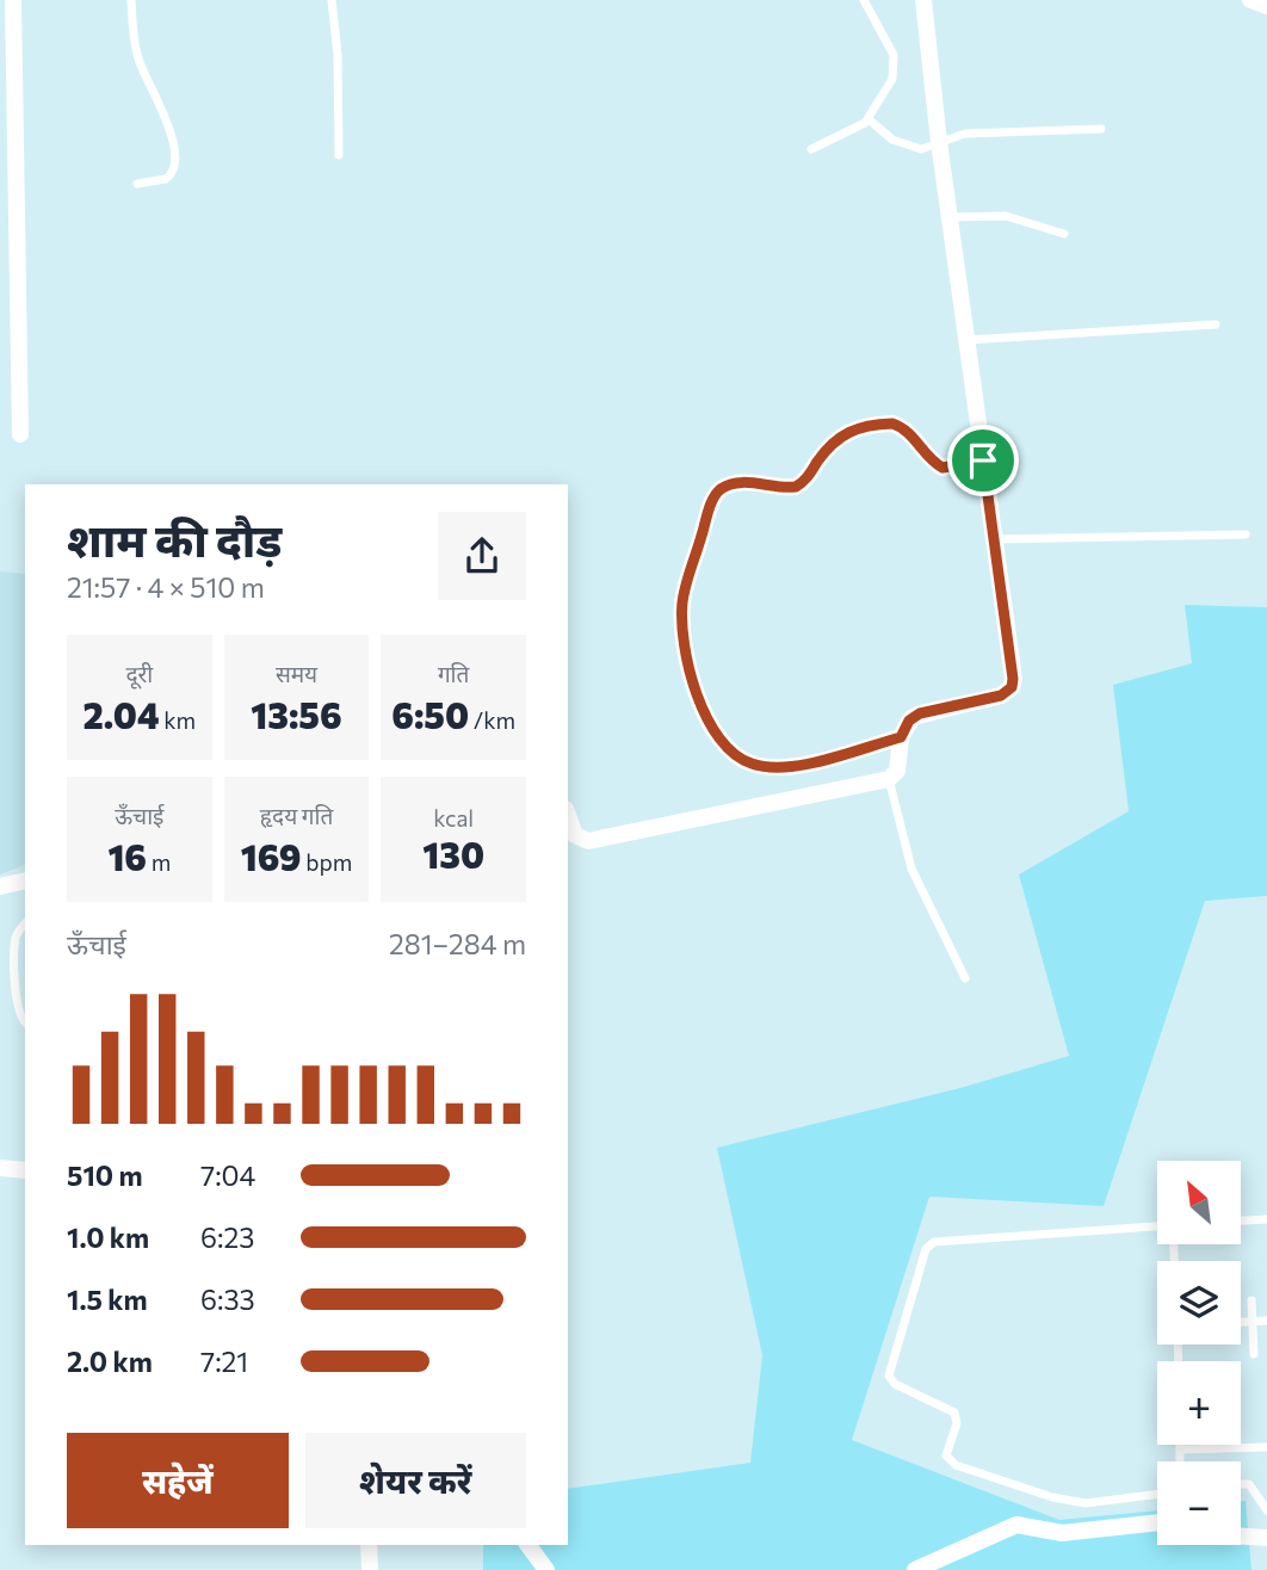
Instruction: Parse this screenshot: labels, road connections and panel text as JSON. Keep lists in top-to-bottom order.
{
  "north": "top left",
  "page": {
    "heading": ["शाम की दौड़", "21:57 · 4 × 510 m"],
    "stats": [
      ["दूरी", "2.04 km"],
      ["समय", "13:56"],
      ["गति", "6:50 /km"],
      ["ऊँचाई", "16 m"],
      ["हृदय गति", "169 bpm"],
      ["kcal", "130"]
    ],
    "chart": ["ऊँचाई", "281–284 m"],
    "list": [
      {
        "name": "510 m",
        "note": "7:04"
      },
      {
        "name": "1.0 km",
        "note": "6:23"
      },
      {
        "name": "1.5 km",
        "note": "6:33"
      },
      {
        "name": "2.0 km",
        "note": "7:21"
      }
    ],
    "map_buttons": ["+", "−"],
    "buttons": ["सहेजें", "शेयर करें"]
  }
}
